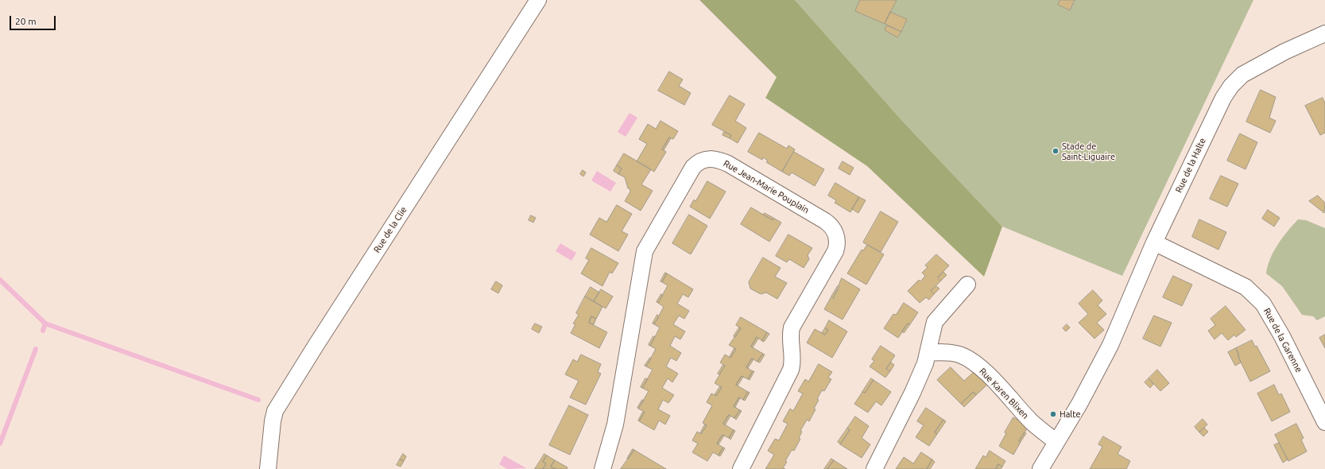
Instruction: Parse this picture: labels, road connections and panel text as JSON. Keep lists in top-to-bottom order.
{
  "streets": {
    "street": [
      "Rue de la Halte",
      "Rue Jean-Marie Pouplain",
      "Rue de la Clie",
      "Rue de la Garenne",
      "Rue Karen Blixen"
    ]
  },
  "crossings": [
    ["Rue de la Halte", "Rue de la Garenne"],
    ["Rue de la Halte", "Rue Karen Blixen"]
  ],
  "places": ["Stade de Saint-Liguaire", "Halte"],
  "scale_bar": "20 m"
}
